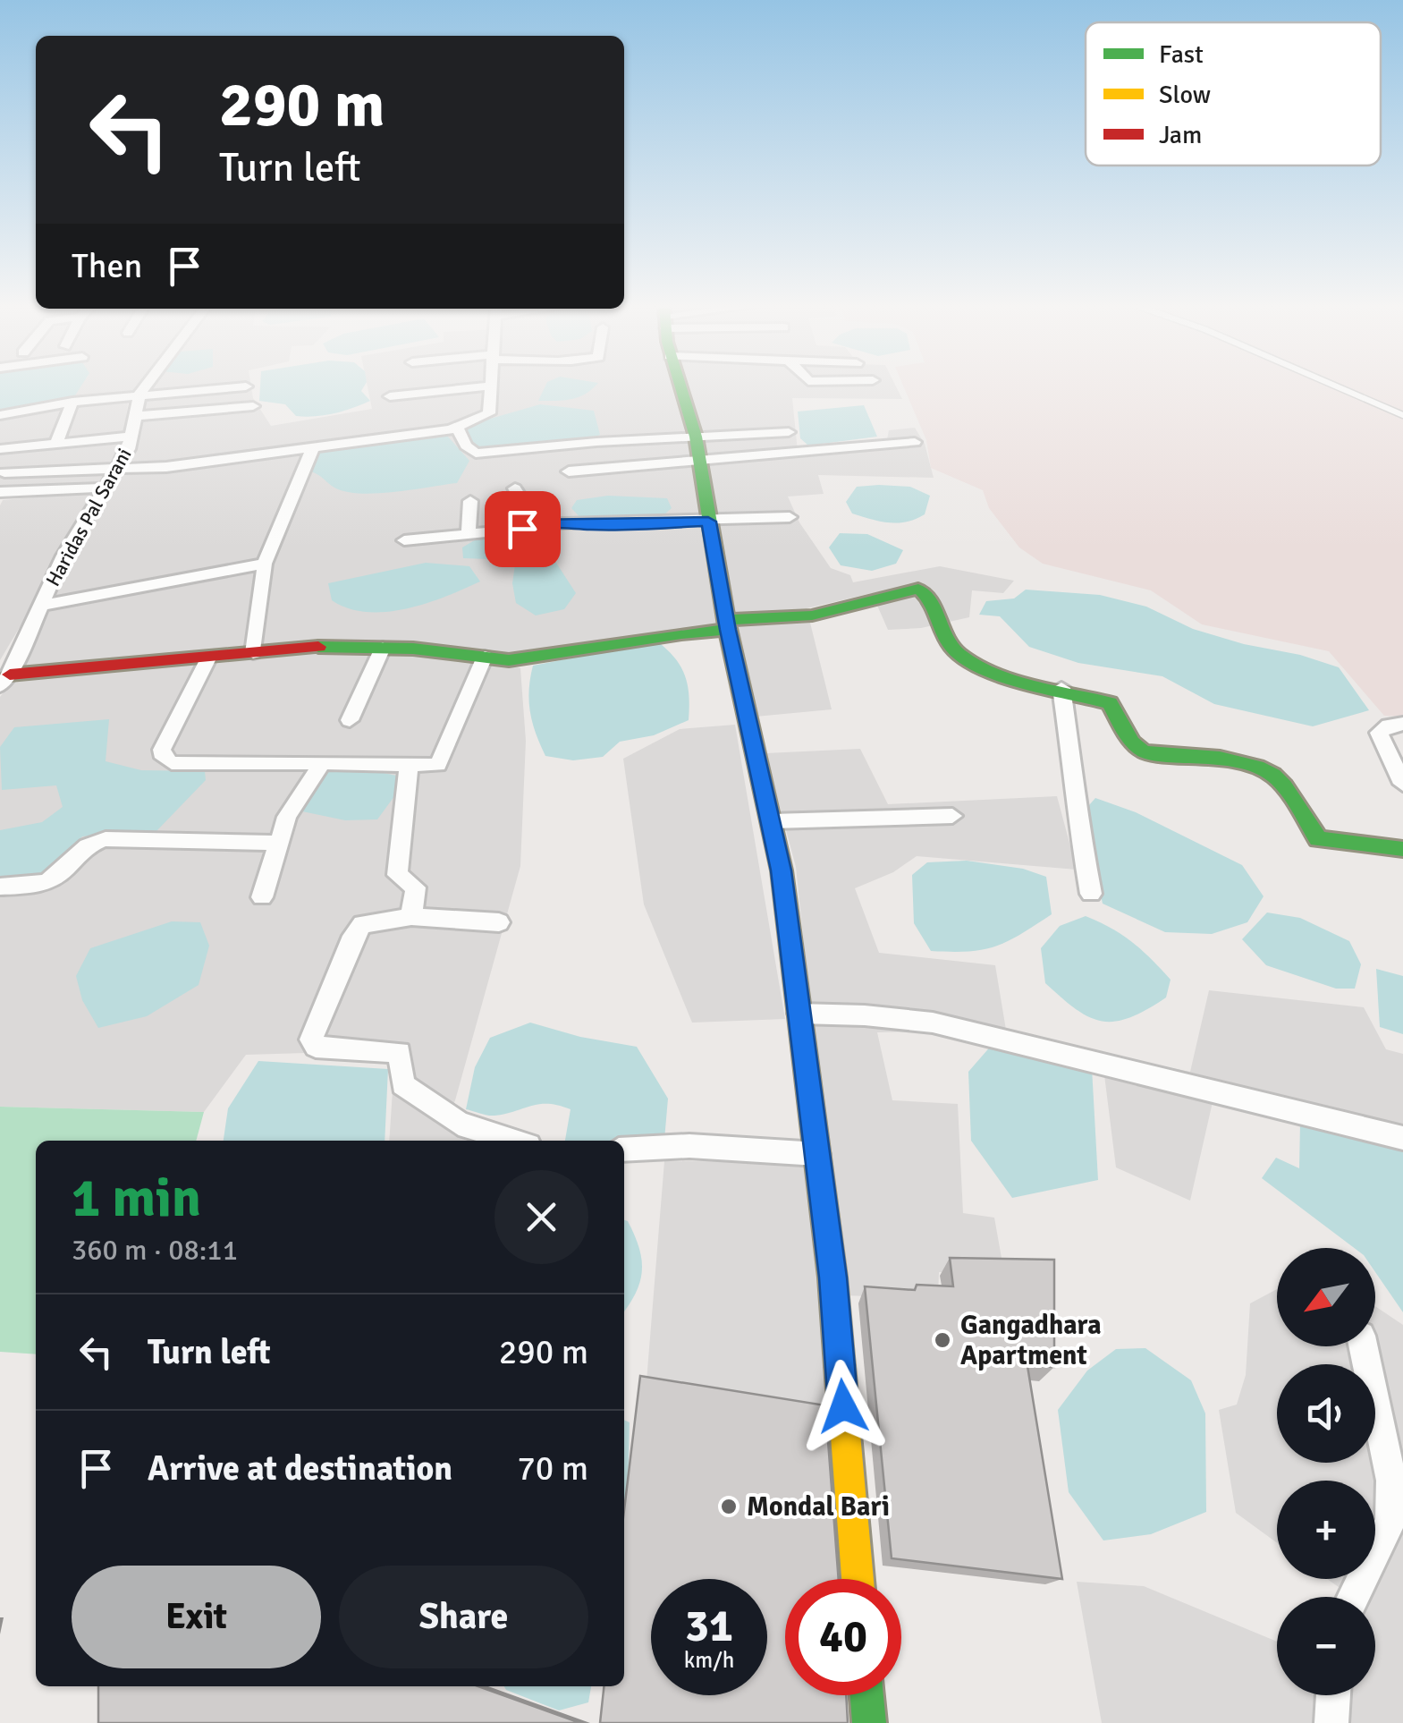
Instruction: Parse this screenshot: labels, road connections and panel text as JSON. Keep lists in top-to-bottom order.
{
  "streets": {
    "street": ["Haridas Pal Sarani"]
  },
  "places": ["Gangadhara Apartment", "Mondal Bari"],
  "legend": ["Fast", "Slow", "Jam"],
  "north": "bottom left",
  "page": {
    "turn": ["290 m", "Turn left"],
    "then": "Then",
    "heading": ["1 min", "360 m · 08:11"],
    "map_buttons": ["+", "−"],
    "list": [
      {
        "name": "Turn left",
        "value": "290 m"
      },
      {
        "name": "Arrive at destination",
        "value": "70 m"
      }
    ],
    "buttons": ["Exit", "Share"],
    "speed": "31 km/h",
    "limit": "40"
  }
}
